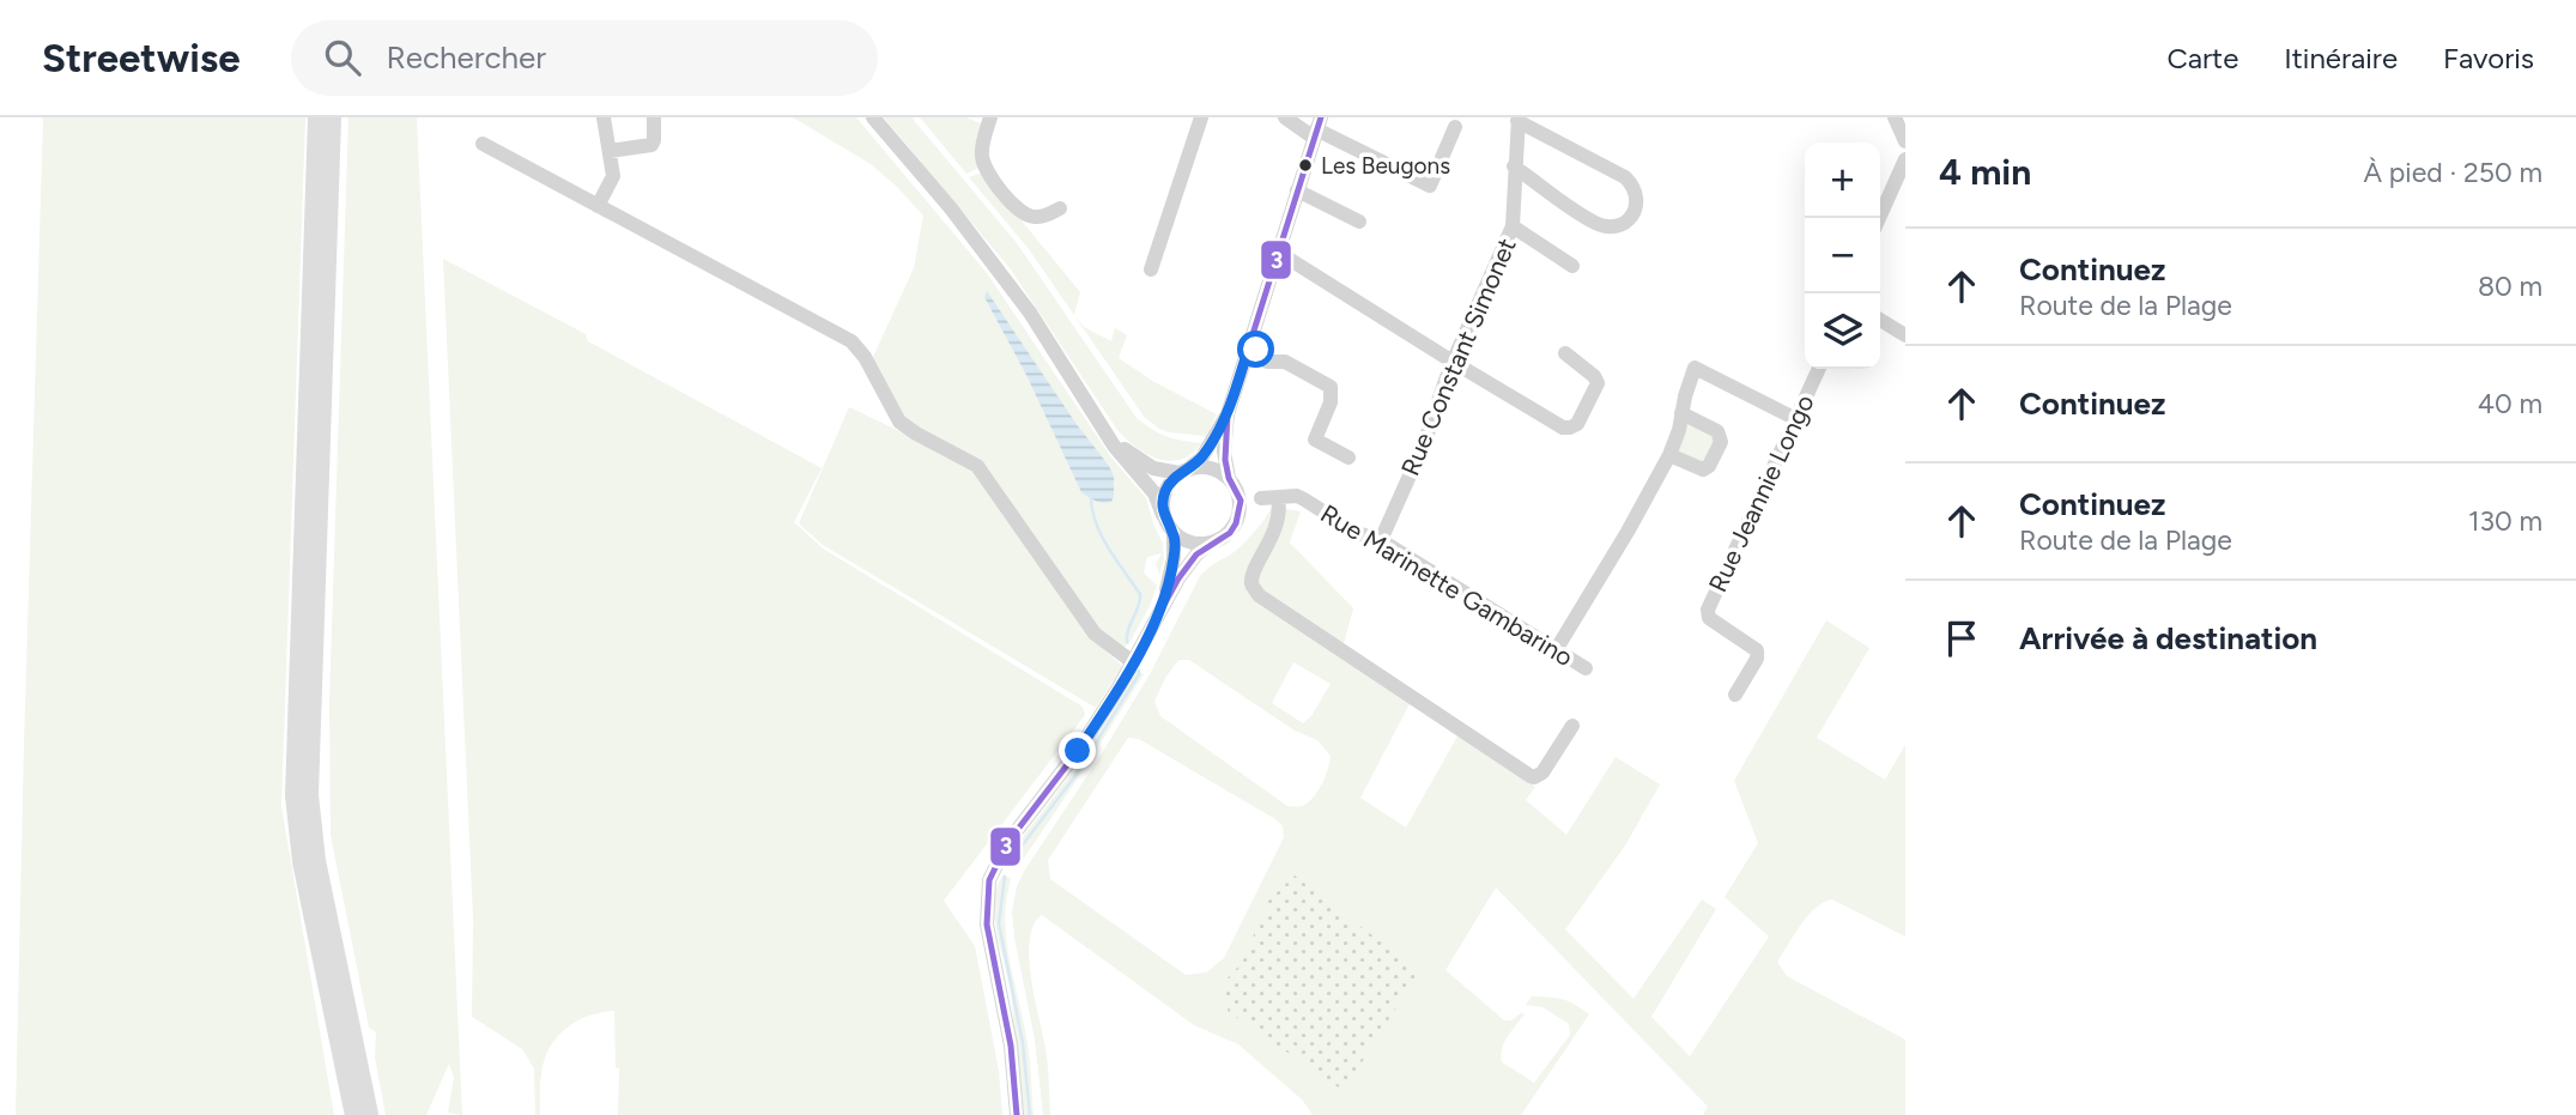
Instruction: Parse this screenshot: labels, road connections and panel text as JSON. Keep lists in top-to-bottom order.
{
  "streets": {
    "street": ["Rue Constant Simonet", "Rue Jeannie Longo", "Rue Marinette Gambarino"]
  },
  "crossings": [
    ["Rue Constant Simonet", "Rue Marinette Gambarino"]
  ],
  "places": ["Les Beugons"],
  "lines": ["transit line 3"],
  "page": {
    "header": "Streetwise",
    "search": "Rechercher",
    "nav": ["Carte", "Itinéraire", "Favoris"],
    "heading": ["4 min", "À pied · 250 m"],
    "map_buttons": ["+", "−"],
    "list": [
      ["Continuez", "Route de la Plage", "80 m"],
      ["Continuez", "40 m"],
      ["Continuez", "Route de la Plage", "130 m"],
      "Arrivée à destination"
    ]
  }
}
